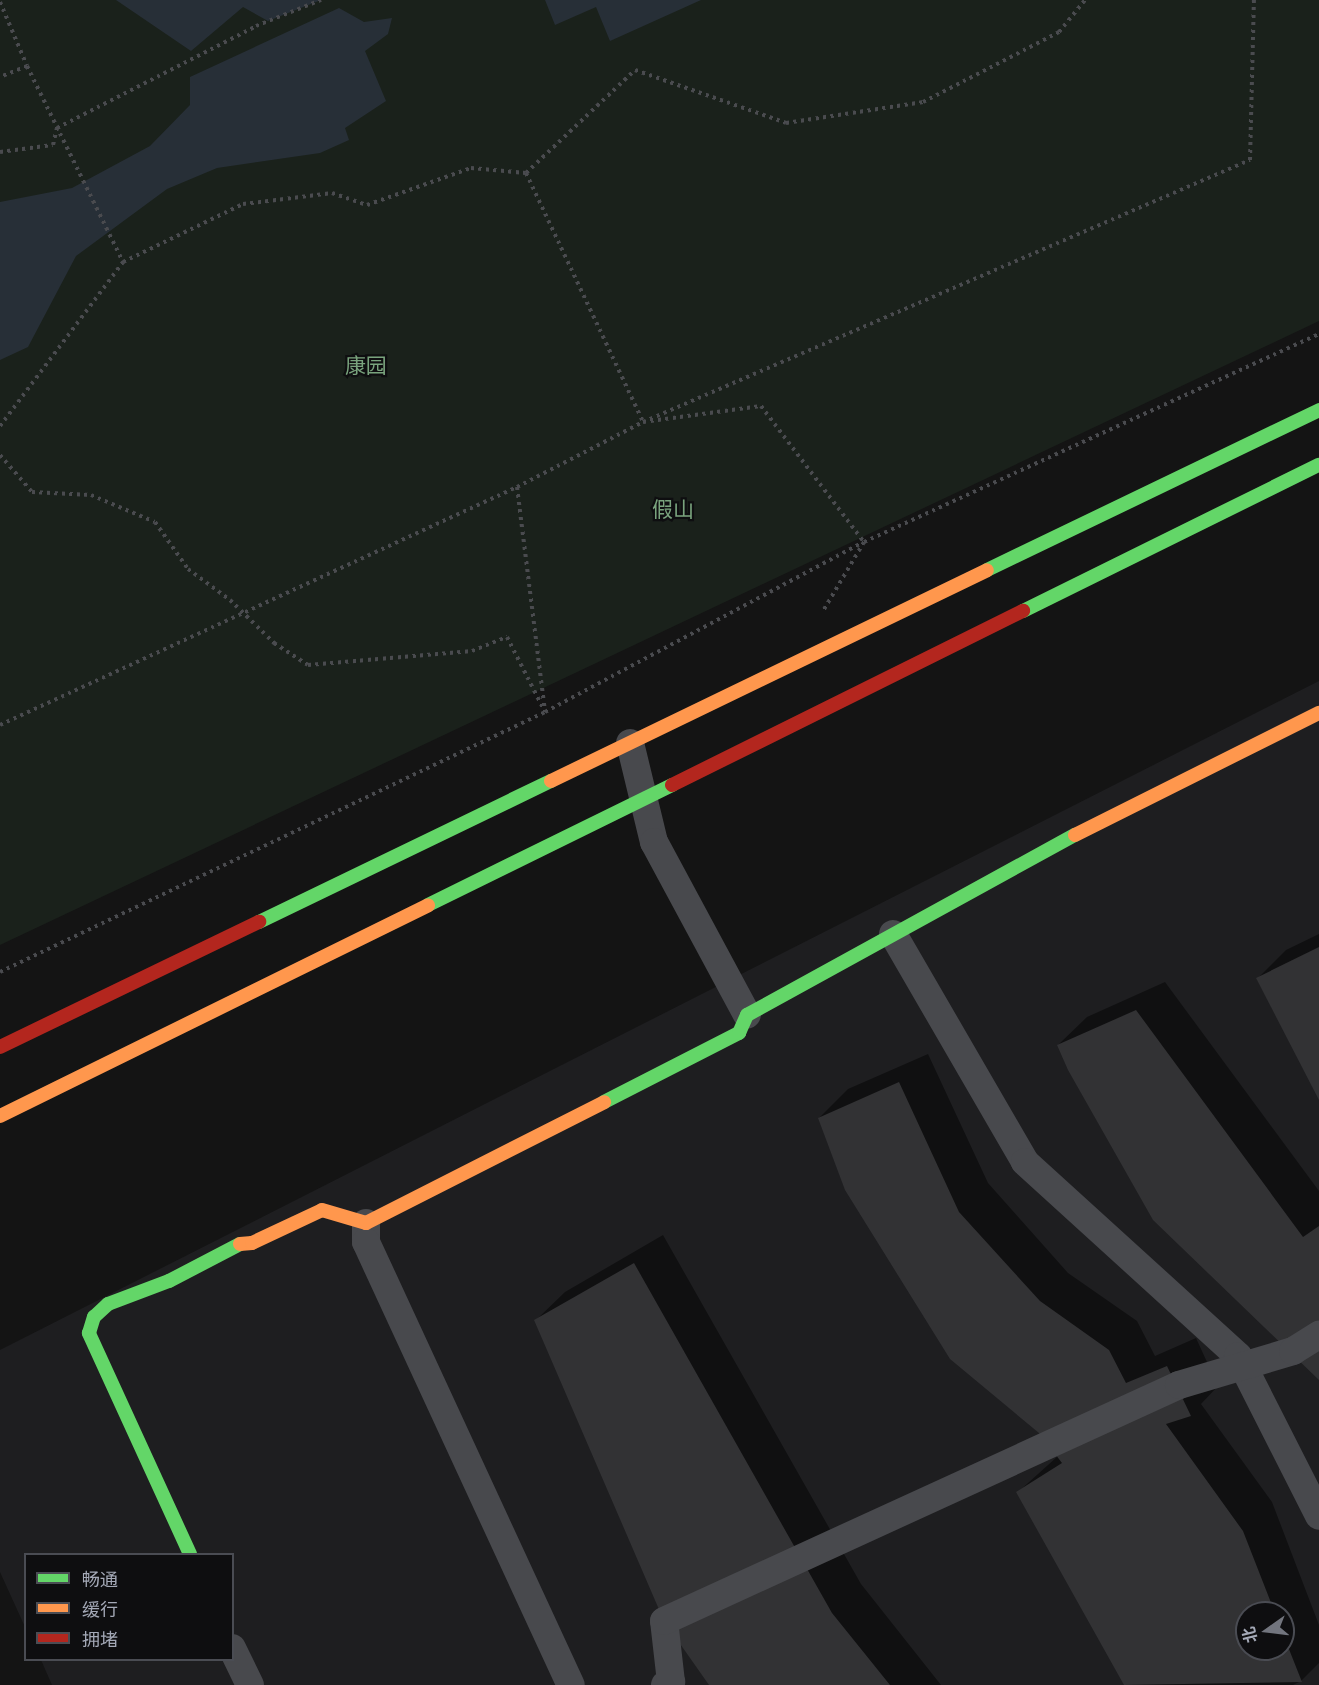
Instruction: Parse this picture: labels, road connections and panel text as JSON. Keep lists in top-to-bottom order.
{
  "parks": ["康园", "假山"],
  "legend": ["畅通", "缓行", "拥堵"],
  "north": "left"
}
